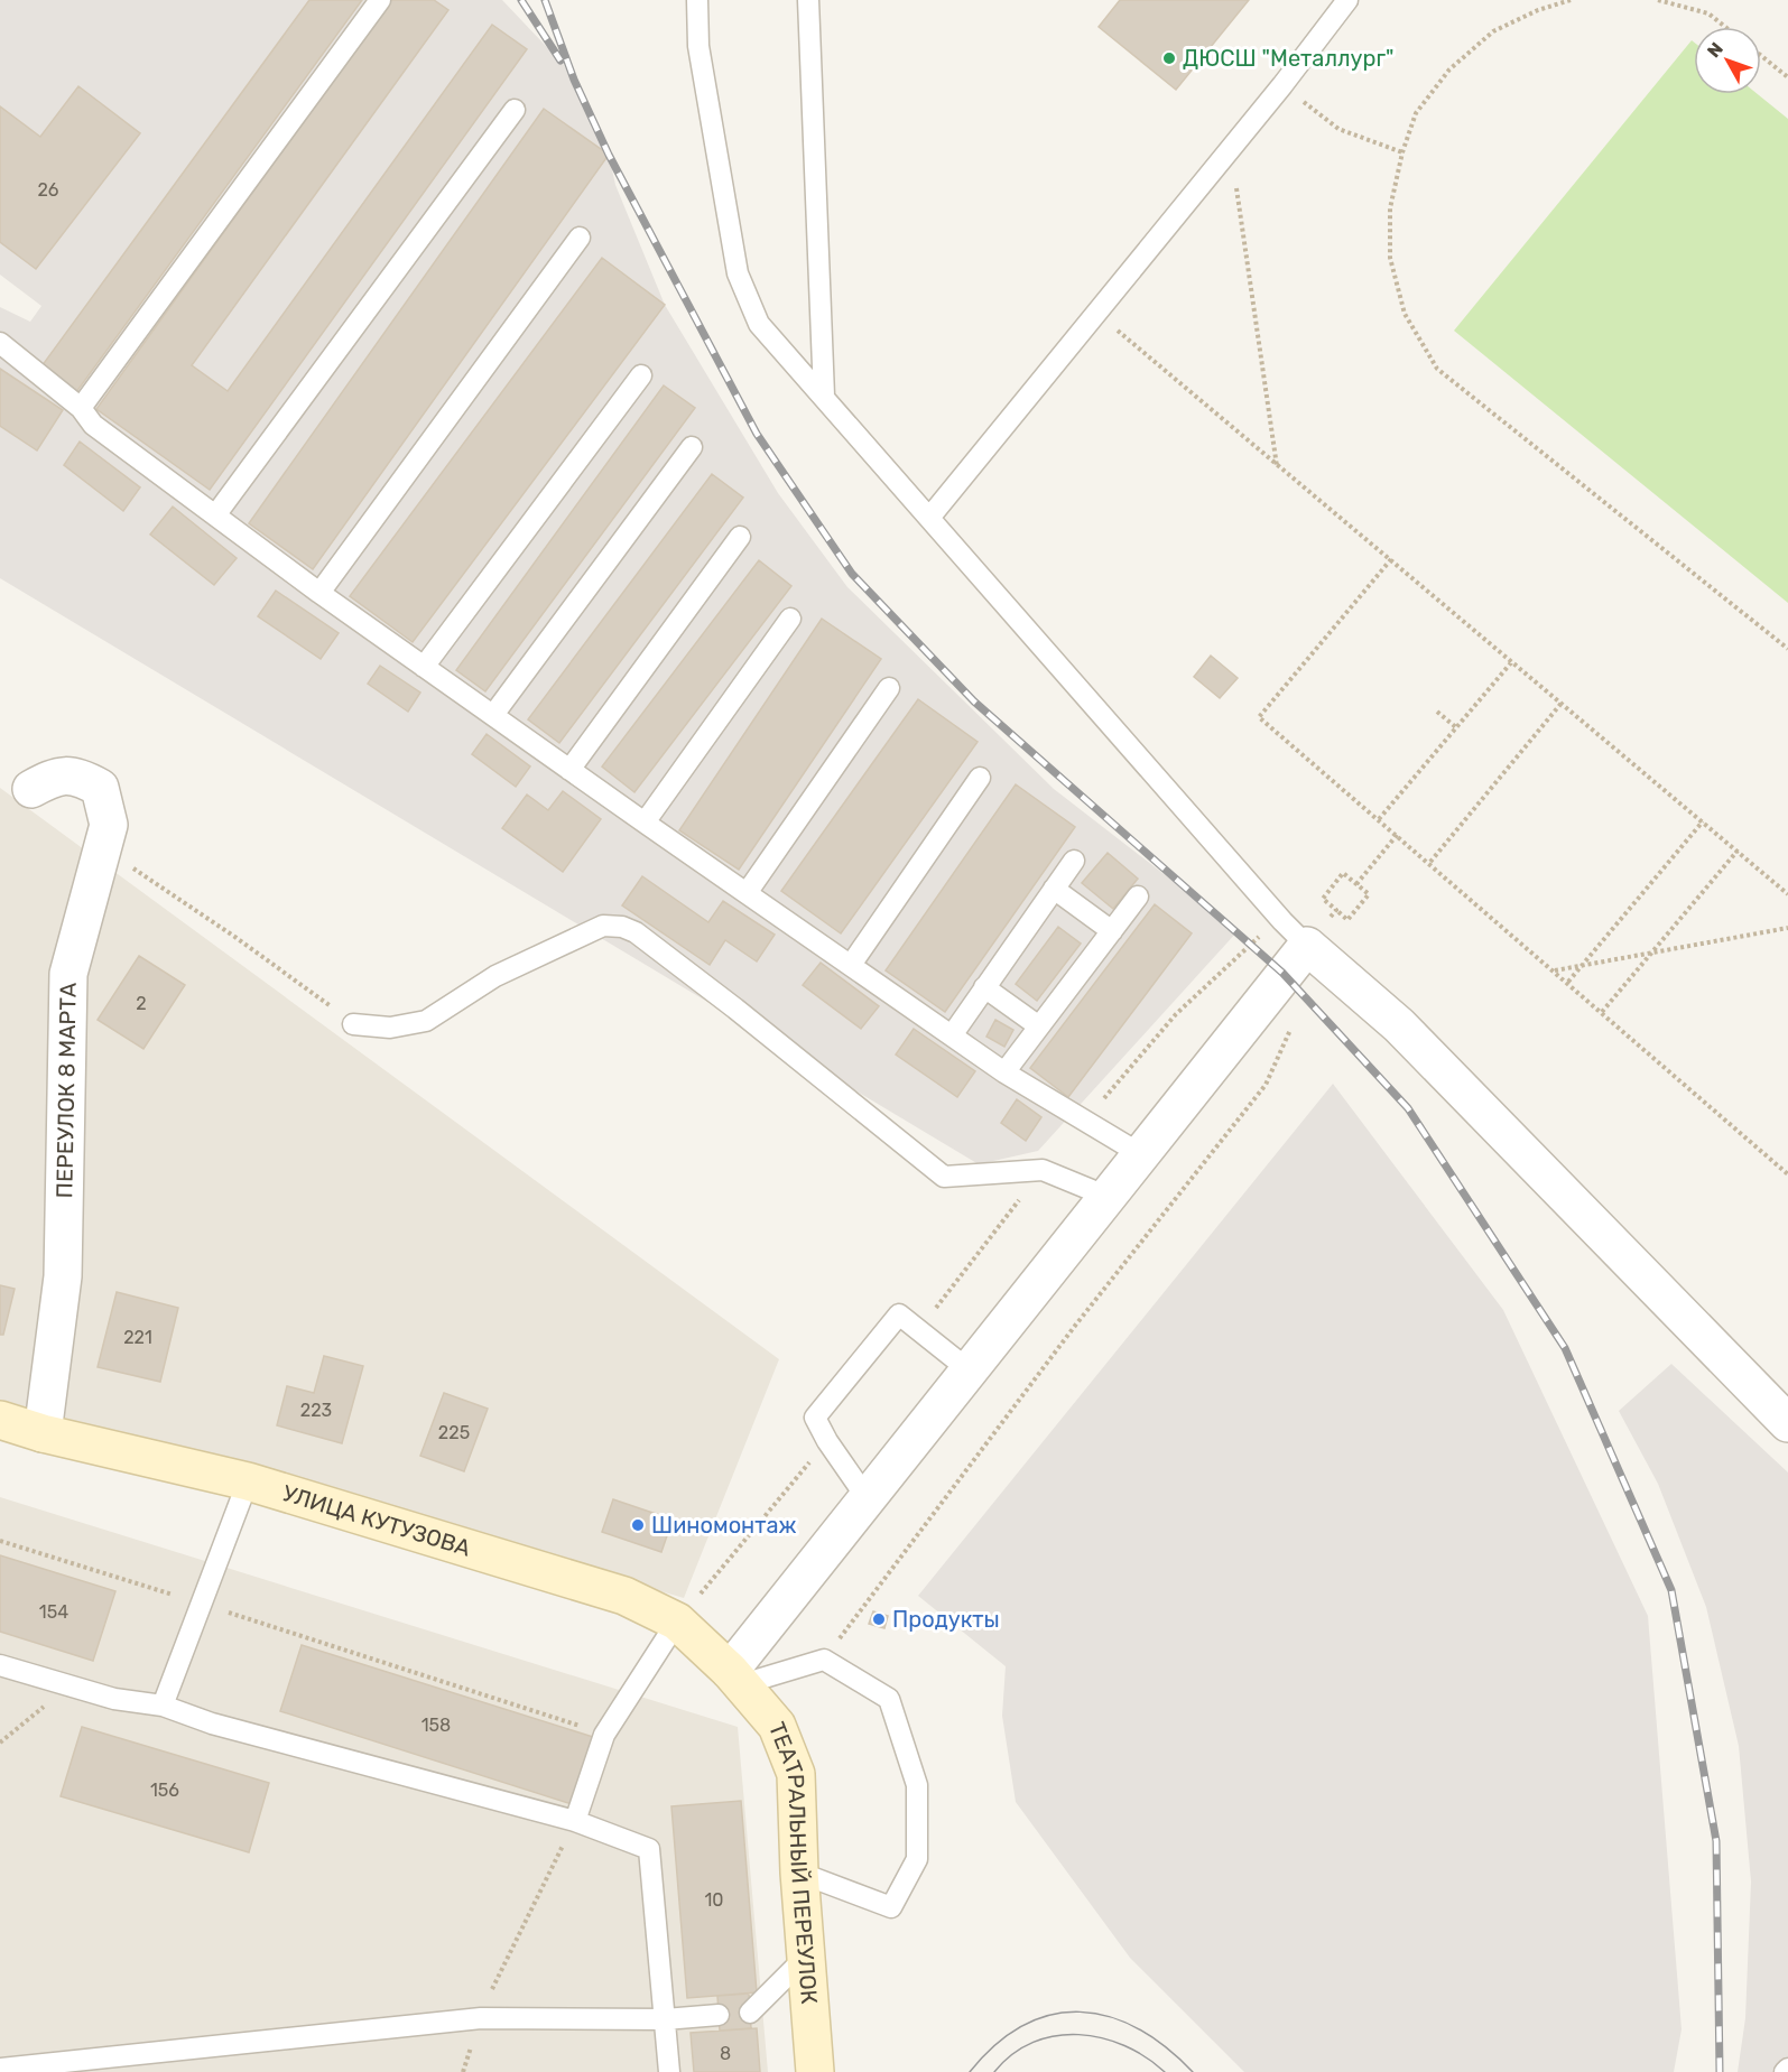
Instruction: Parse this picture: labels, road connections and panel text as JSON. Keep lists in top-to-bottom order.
{
  "streets": {
    "main road": ["УЛИЦА КУТУЗОВА", "ТЕАТРАЛЬНЫЙ ПЕРЕУЛОК"],
    "street": ["ПЕРЕУЛОК 8 МАРТА"]
  },
  "crossings": [
    ["ПЕРЕУЛОК 8 МАРТА", "УЛИЦА КУТУЗОВА"],
    ["УЛИЦА КУТУЗОВА", "ТЕАТРАЛЬНЫЙ ПЕРЕУЛОК"]
  ],
  "places": ["ДЮСШ \"Металлург\"", "Шиномонтаж", "Продукты"],
  "house_numbers": [
    "26",
    "2",
    "221",
    "223",
    "225",
    "154",
    "158",
    "156",
    "10",
    "8"
  ],
  "north": "top left"
}
